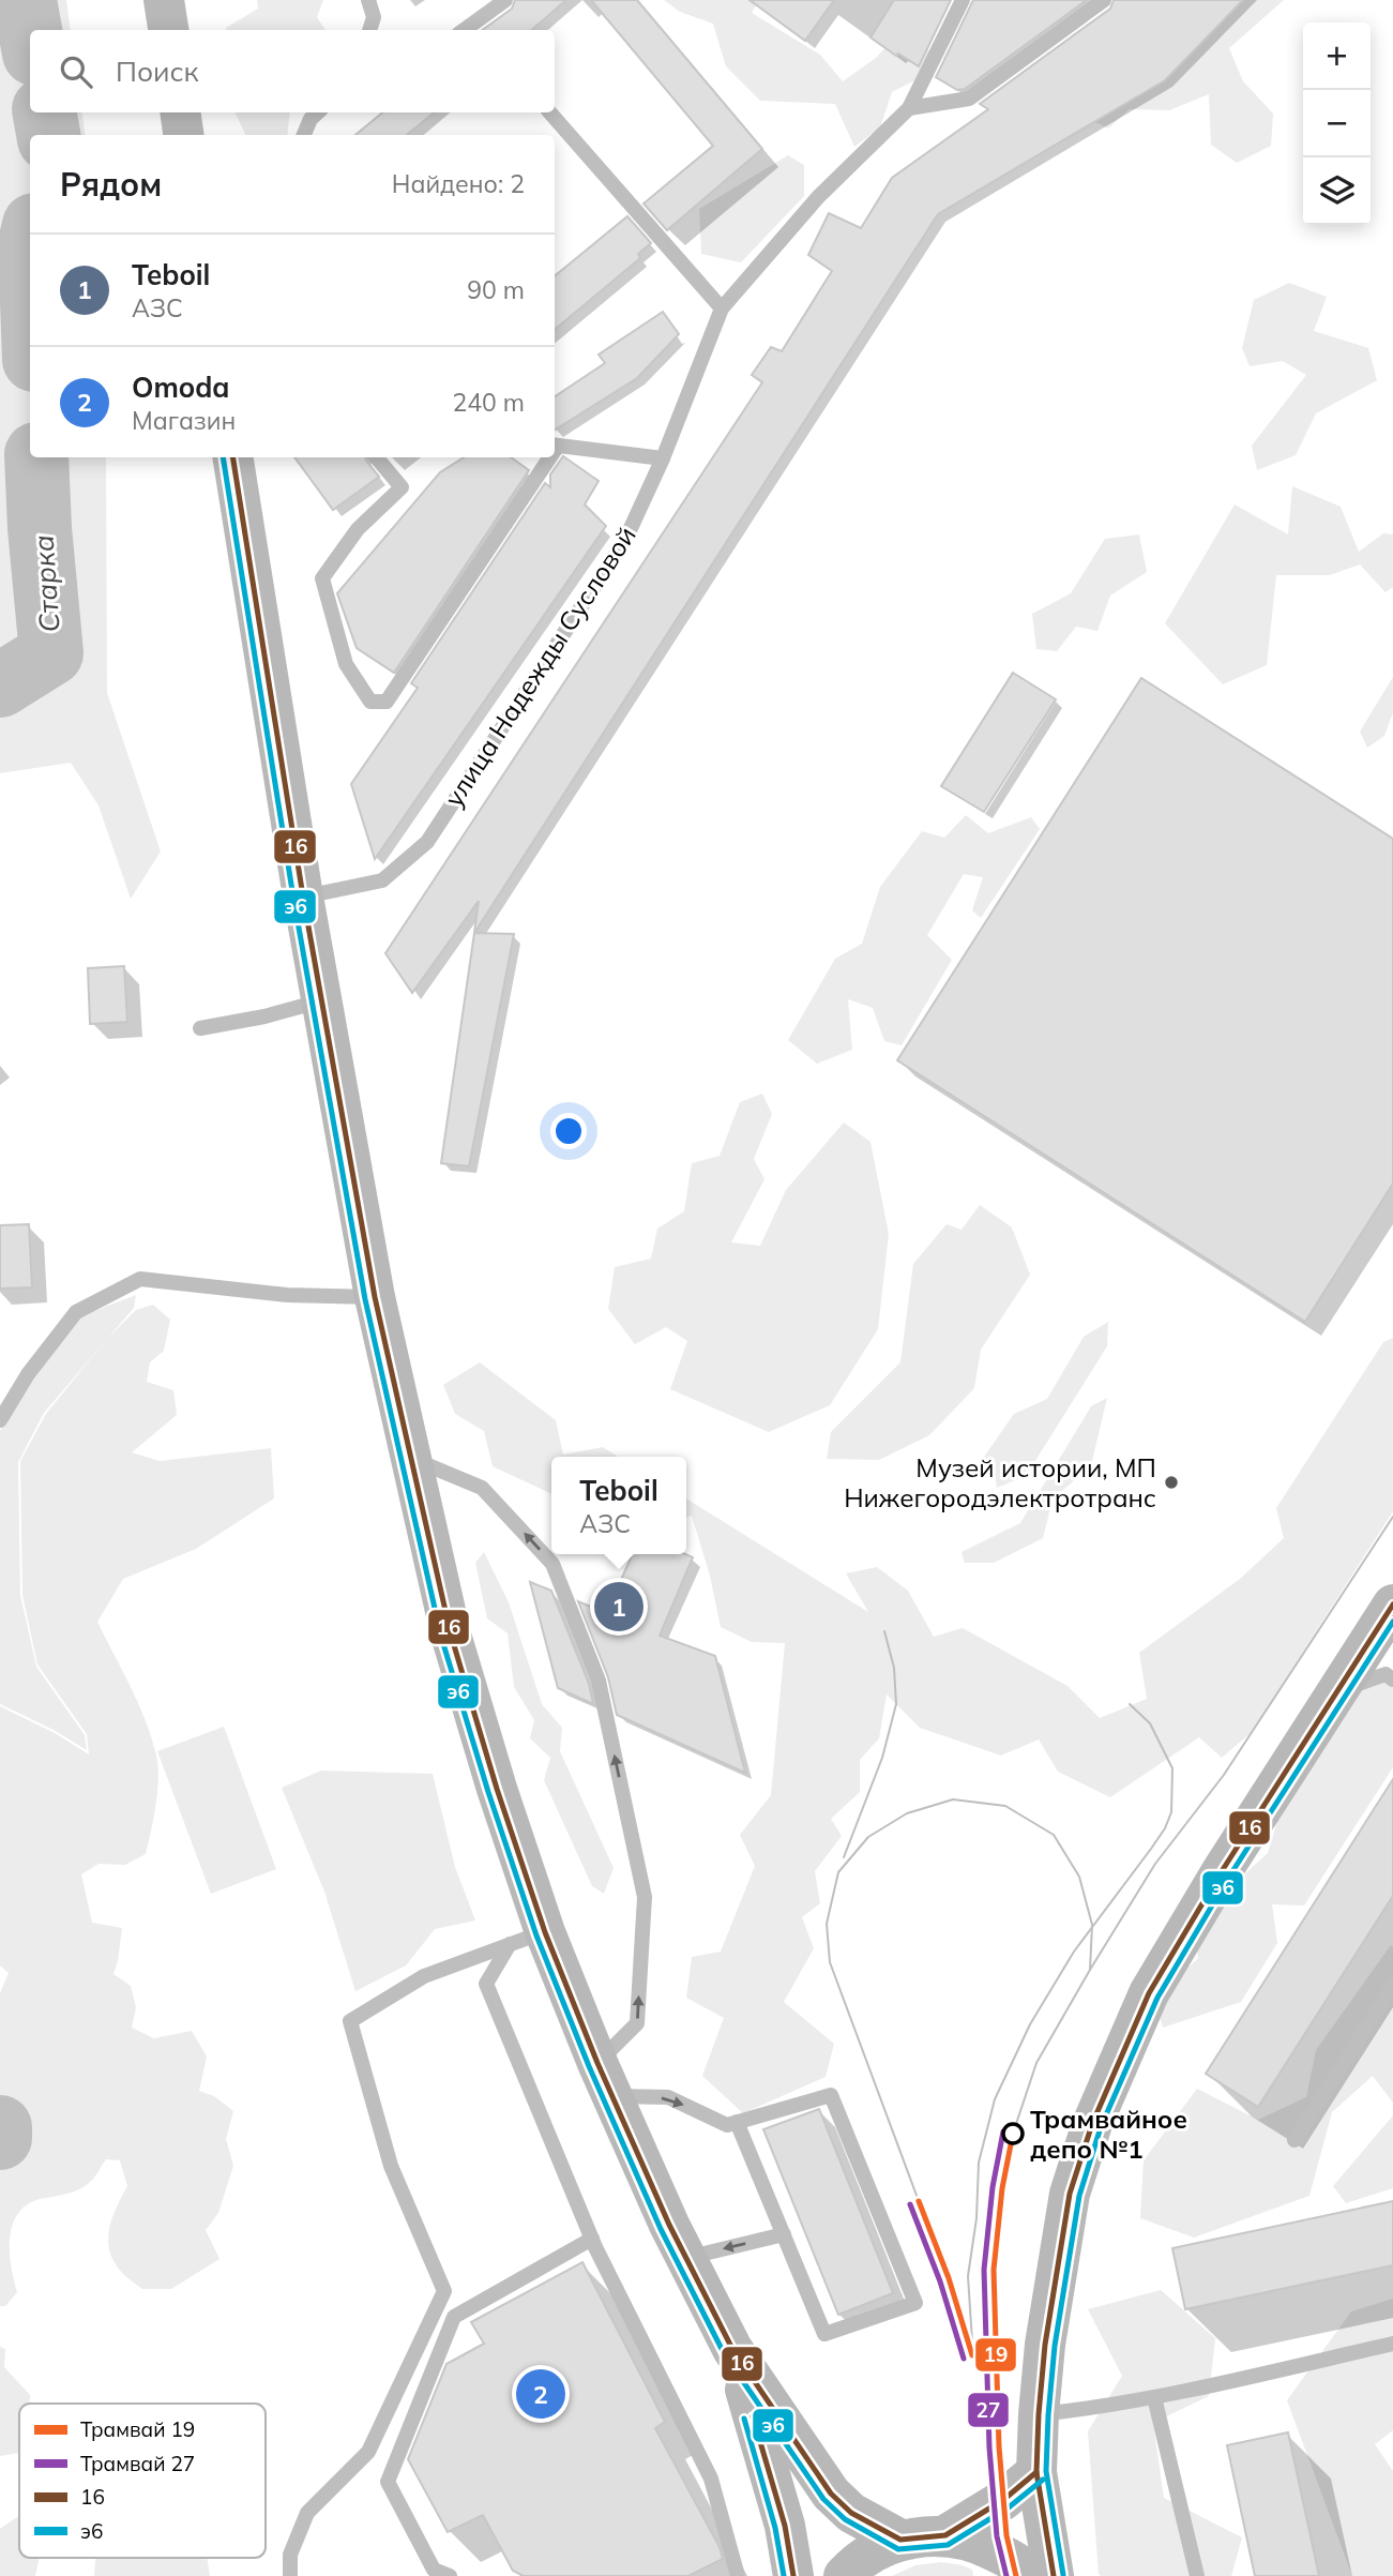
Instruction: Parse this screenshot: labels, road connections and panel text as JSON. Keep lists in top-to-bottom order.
{
  "streets": {
    "lane": ["улица Надежды Сусловой"]
  },
  "water": ["Старка"],
  "places": ["Музей истории, МП Нижегородэлектротранс", "Трамвайное депо №1"],
  "lines": [
    "transit line 16",
    "transit line э6",
    "tram line 27",
    "tram line 19"
  ],
  "legend": [
    "Трамвай 19",
    "Трамвай 27",
    "16",
    "э6"
  ],
  "page": {
    "map_buttons": ["+", "−"],
    "search": "Поиск",
    "heading": ["Рядом", "Найдено: 2"],
    "list": [
      {
        "mark": "1",
        "name": "Teboil",
        "note": "АЗС",
        "value": "90 m"
      },
      {
        "mark": "2",
        "name": "Omoda",
        "note": "Магазин",
        "value": "240 m"
      }
    ],
    "popup": ["Teboil", "АЗС"],
    "pins": ["1", "2"]
  }
}
